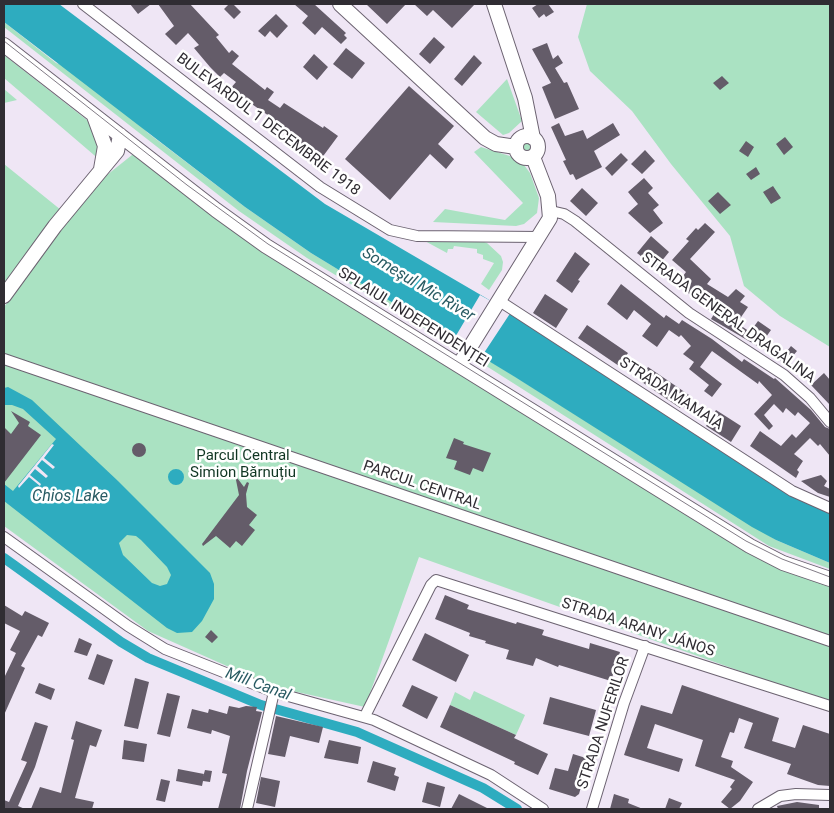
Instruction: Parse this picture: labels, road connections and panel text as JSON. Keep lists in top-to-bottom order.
{
  "streets": {
    "main road": ["SPLAIUL INDEPENDENȚEI"],
    "street": [
      "BULEVARDUL 1 DECEMBRIE 1918",
      "STRADA GENERAL DRAGALINA",
      "STRADA MAMAIA",
      "PARCUL CENTRAL",
      "STRADA ARANY JÁNOS",
      "STRADA NUFERILOR"
    ]
  },
  "crossings": [
    ["STRADA ARANY JÁNOS", "STRADA NUFERILOR"]
  ],
  "water": ["Someşul Mic River", "Chios Lake", "Mill Canal"],
  "parks": ["Parcul Central Simion Bărnuțiu"]
}
